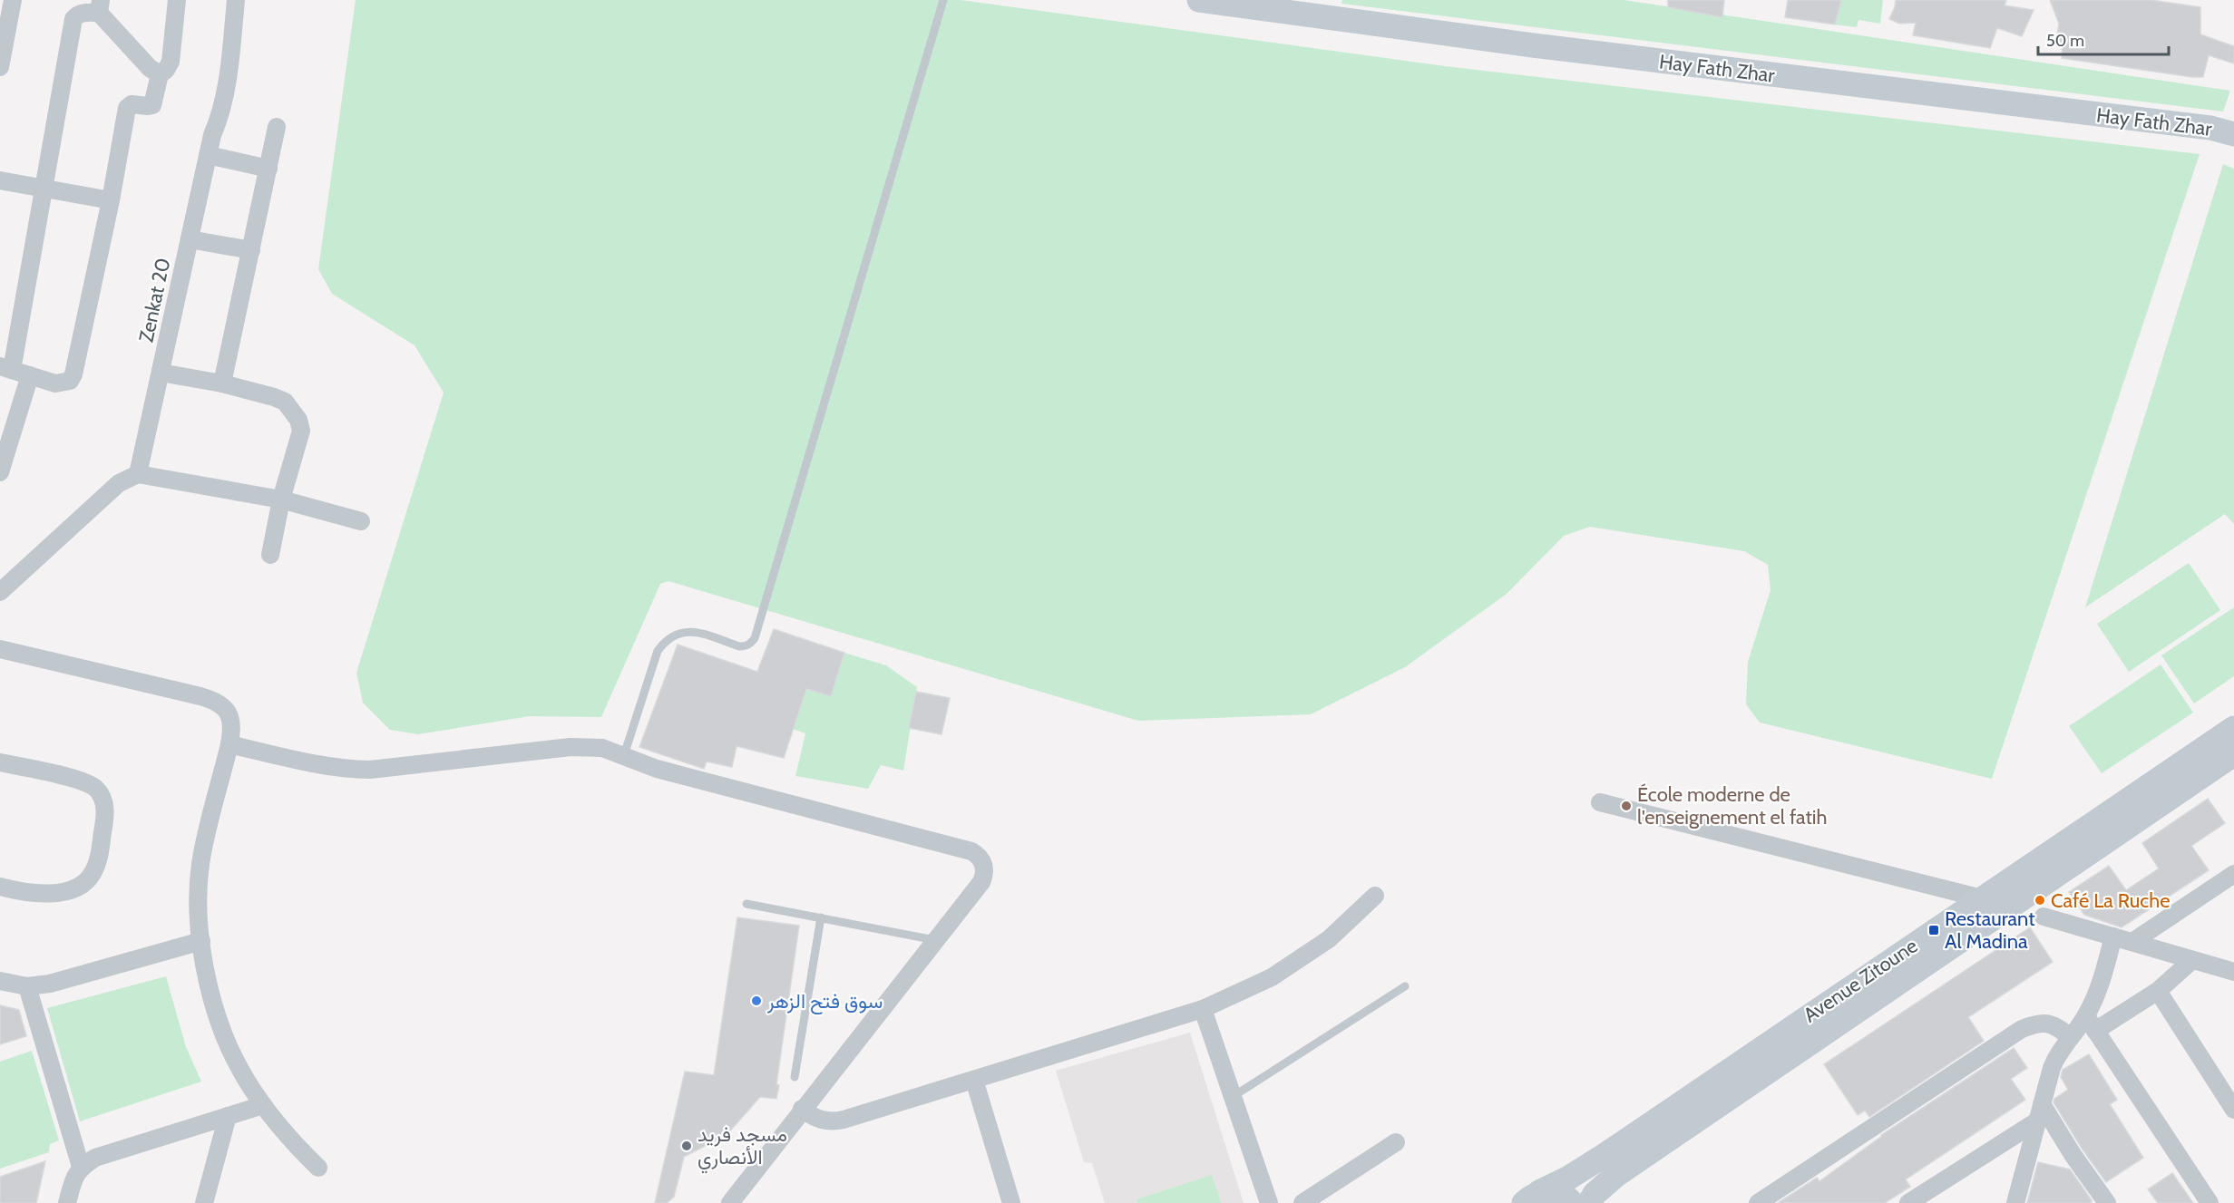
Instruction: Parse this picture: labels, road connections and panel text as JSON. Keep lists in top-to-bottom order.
{
  "streets": {
    "main road": ["Hay Fath Zhar", "Avenue Zitoune"],
    "street": ["Zenkat 20"]
  },
  "places": {
    "other": [
      "École moderne de l'enseignement el fatih",
      "Café La Ruche",
      "سوق فتح الزهر",
      "مسجد فريد الأنصاري"
    ],
    "transit": ["Restaurant Al Madina"]
  },
  "scale_bar": "50 m"
}
